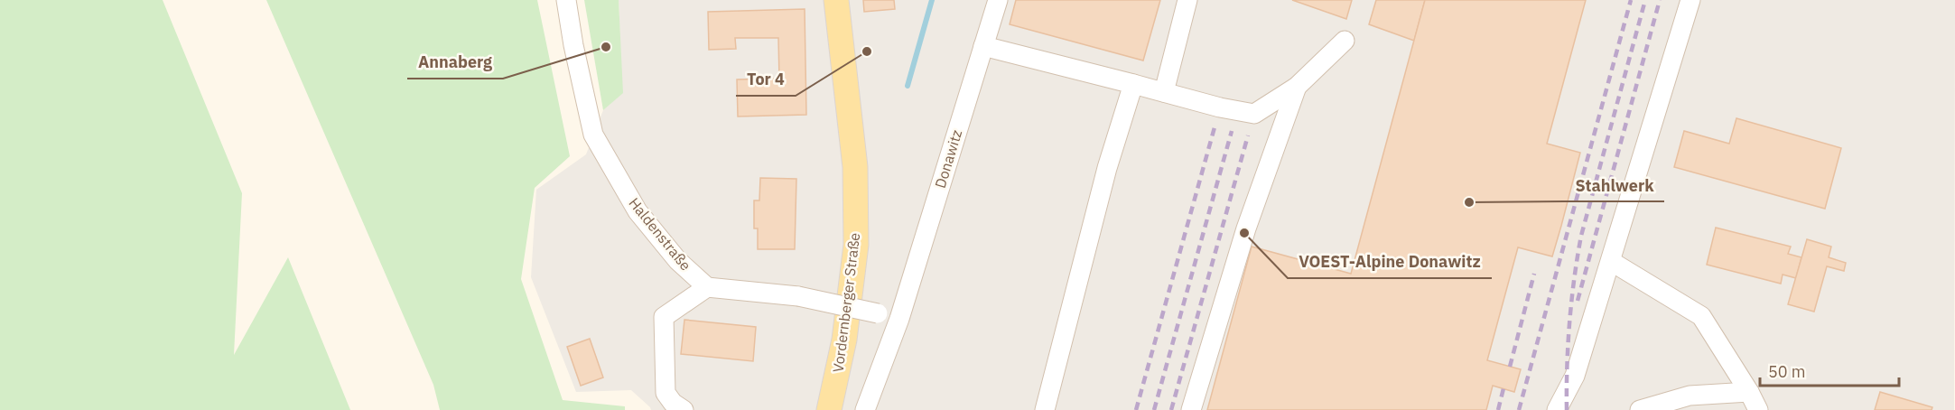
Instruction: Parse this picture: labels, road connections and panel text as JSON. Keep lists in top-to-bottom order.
{
  "streets": {
    "main road": ["Vordernberger Straße"],
    "lane": ["Donawitz", "Haldenstraße"]
  },
  "places": [
    "Annaberg",
    "Tor 4",
    "Stahlwerk",
    "VOEST-Alpine Donawitz"
  ],
  "scale_bar": "50 m"
}
